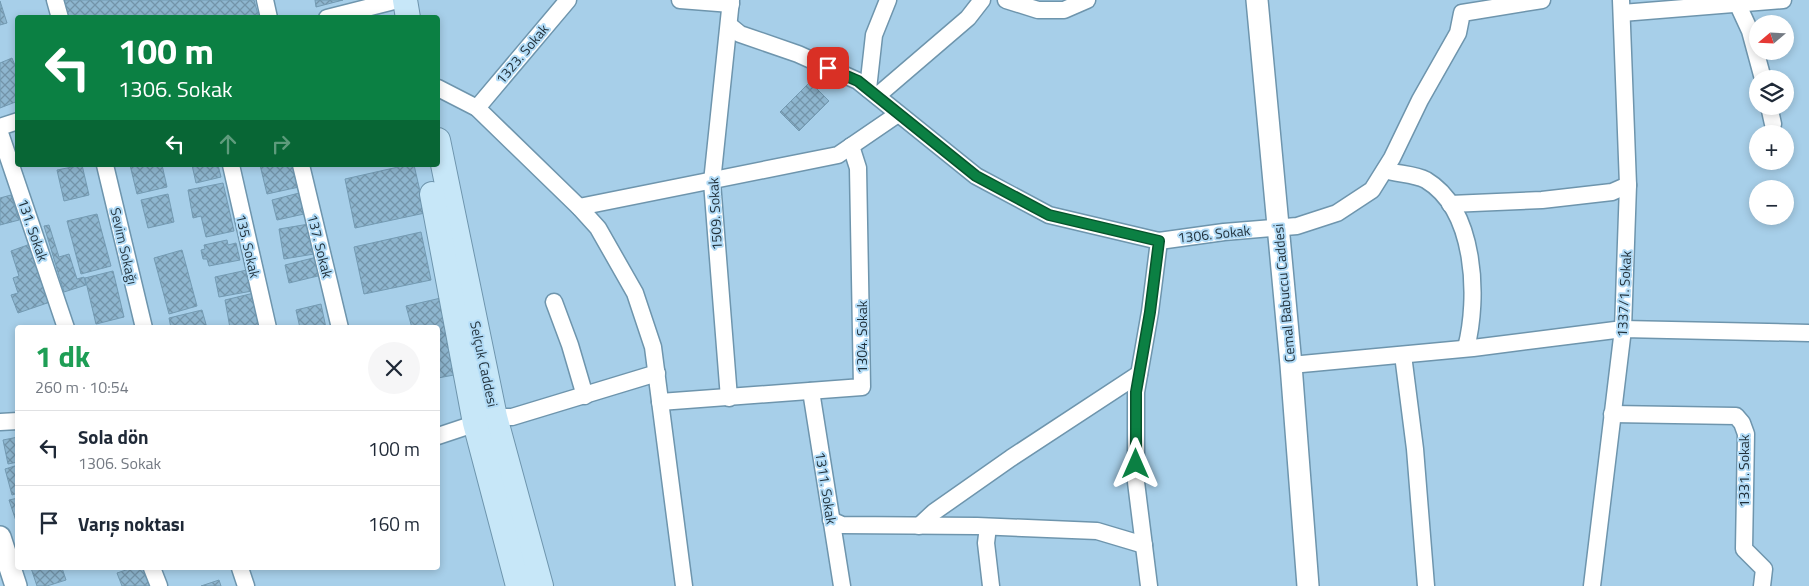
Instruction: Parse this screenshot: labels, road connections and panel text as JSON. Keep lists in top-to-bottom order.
{
  "streets": {
    "main road": ["Selçuk Caddesi"],
    "street": [
      "1323. Sokak",
      "1509. Sokak",
      "131. Sokak",
      "1306. Sokak",
      "Sevim Sokağı",
      "135. Sokak",
      "137. Sokak",
      "Cemal Babuccu Caddesi",
      "1337/1. Sokak",
      "1304. Sokak",
      "1331. Sokak",
      "1311. Sokak"
    ]
  },
  "crossings": [
    ["1509. Sokak", "1306. Sokak"],
    ["1509. Sokak", "1304. Sokak"],
    ["1306. Sokak", "Cemal Babuccu Caddesi"],
    ["1337/1. Sokak", "1331. Sokak"],
    ["1304. Sokak", "1311. Sokak"]
  ],
  "north": "left",
  "page": {
    "map_buttons": ["+", "−"],
    "turn": ["100 m", "1306. Sokak"],
    "heading": ["1 dk", "260 m · 10:54"],
    "list": [
      {
        "name": "Sola dön",
        "note": "1306. Sokak",
        "value": "100 m"
      },
      {
        "name": "Varış noktası",
        "value": "160 m"
      }
    ]
  }
}
